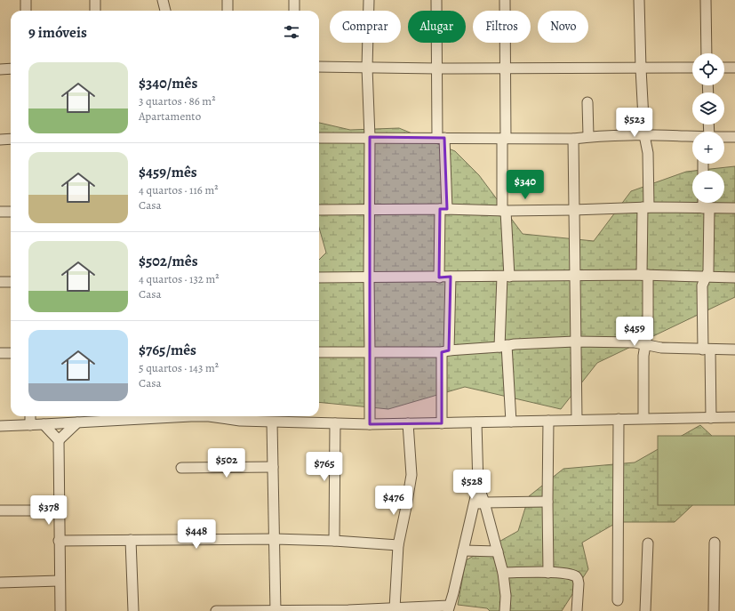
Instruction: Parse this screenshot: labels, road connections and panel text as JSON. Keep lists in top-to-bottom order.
{
  "page": {
    "chip": [
      "Comprar",
      "Alugar",
      "Filtros",
      "Novo"
    ],
    "heading": "9 imóveis",
    "map_buttons": ["+", "−"],
    "list": [
      {
        "name": "$340/mês",
        "note": "3 quartos · 86 m² · Apartamento"
      },
      {
        "name": "$459/mês",
        "note": "4 quartos · 116 m² · Casa"
      },
      {
        "name": "$502/mês",
        "note": "4 quartos · 132 m² · Casa"
      },
      {
        "name": "$765/mês",
        "note": "5 quartos · 143 m² · Casa"
      }
    ],
    "price": [
      "$523",
      "$340",
      "$459",
      "$502",
      "$765",
      "$528",
      "$476",
      "$378",
      "$448"
    ]
  }
}
